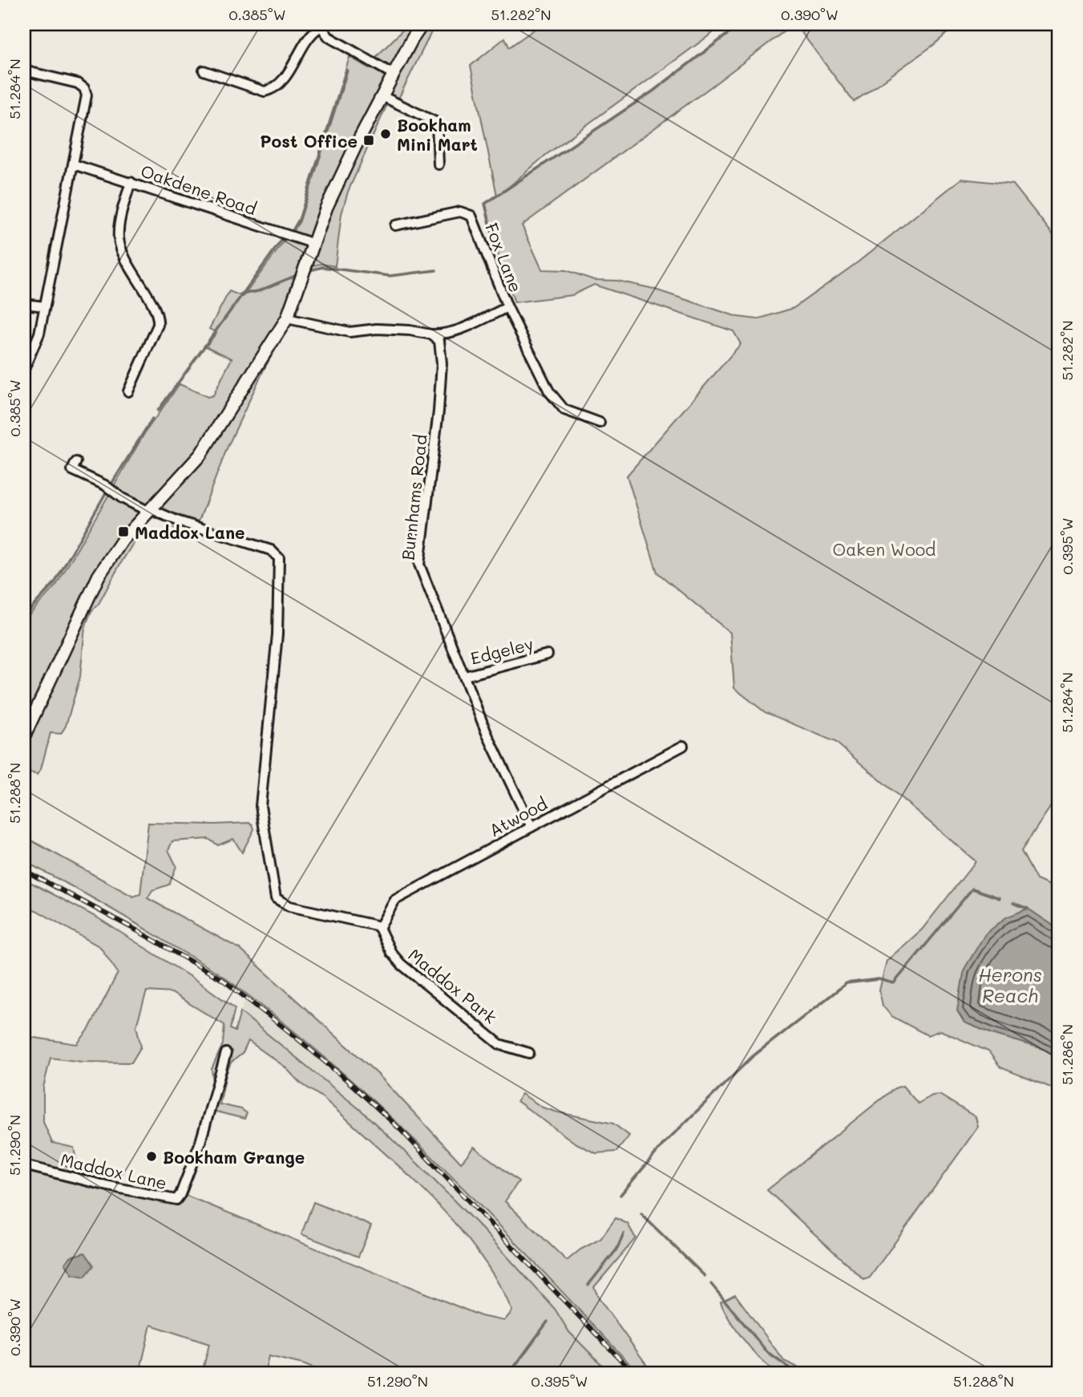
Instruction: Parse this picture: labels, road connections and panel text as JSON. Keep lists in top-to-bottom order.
{
  "streets": {
    "street": [
      "Oakdene Road",
      "Fox Lane",
      "Burnhams Road",
      "Edgeley",
      "Atwood",
      "Maddox Park",
      "Maddox Lane"
    ]
  },
  "crossings": [
    ["Fox Lane", "Burnhams Road"],
    ["Burnhams Road", "Edgeley"],
    ["Burnhams Road", "Atwood"],
    ["Atwood", "Maddox Park"]
  ],
  "water": ["Herons Reach"],
  "parks": ["Oaken Wood"],
  "places": {
    "other": ["Bookham Mini Mart", "Bookham Grange"],
    "transit": ["Post Office", "Maddox Lane"]
  },
  "coordinates": [
    "0.385°W",
    "51.282°N",
    "0.390°W",
    "51.284°N",
    "0.395°W",
    "51.288°N",
    "51.286°N",
    "51.290°N"
  ]
}
